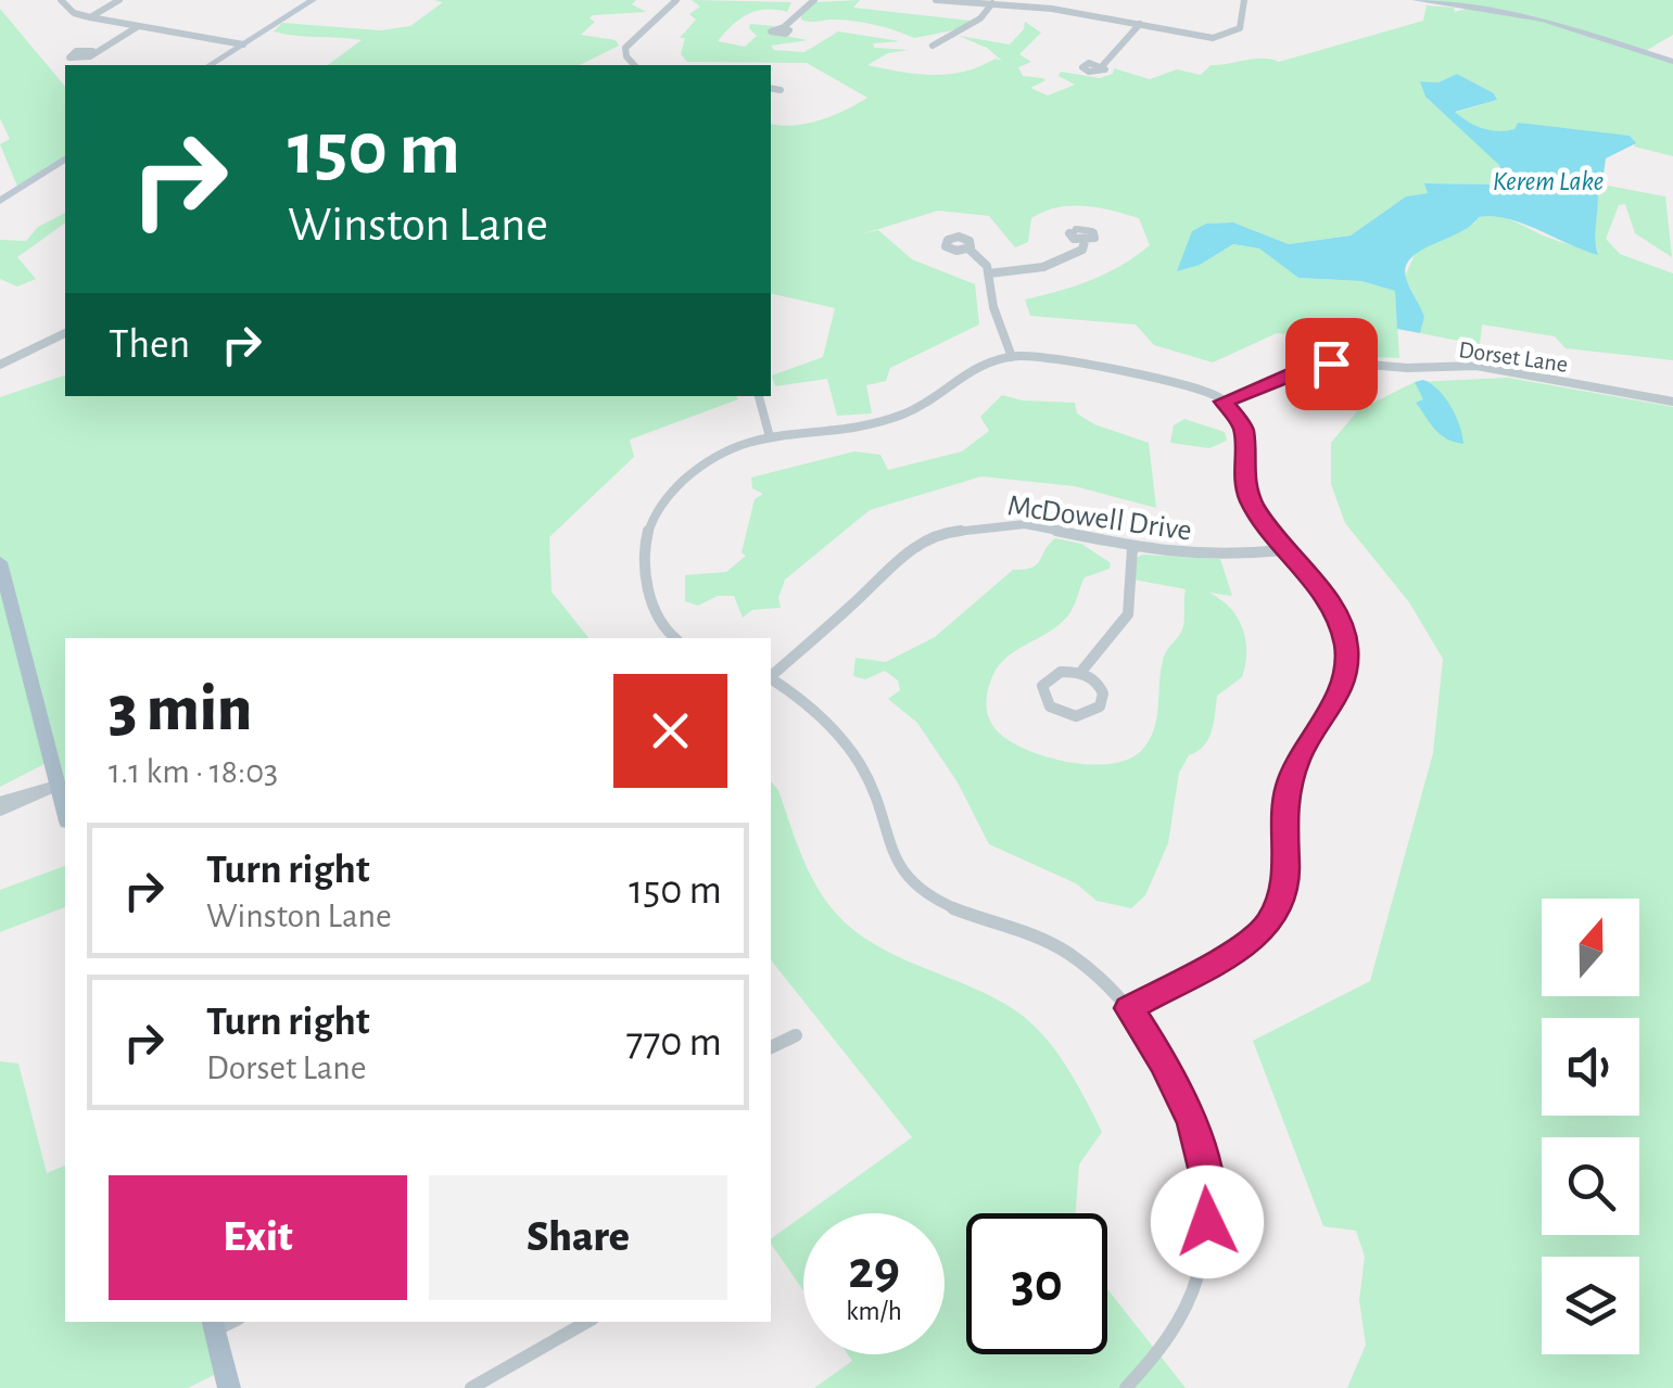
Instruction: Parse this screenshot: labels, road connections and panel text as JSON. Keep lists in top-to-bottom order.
{
  "streets": {
    "street": ["Dorset Lane", "McDowell Drive"]
  },
  "water": ["Kerem Lake"],
  "north": "top",
  "page": {
    "turn": ["150 m", "Winston Lane"],
    "then": "Then",
    "heading": ["3 min", "1.1 km · 18:03"],
    "list": [
      {
        "name": "Turn right",
        "note": "Winston Lane",
        "value": "150 m"
      },
      {
        "name": "Turn right",
        "note": "Dorset Lane",
        "value": "770 m"
      }
    ],
    "buttons": ["Exit", "Share"],
    "speed": "29 km/h",
    "limit": "30"
  }
}
